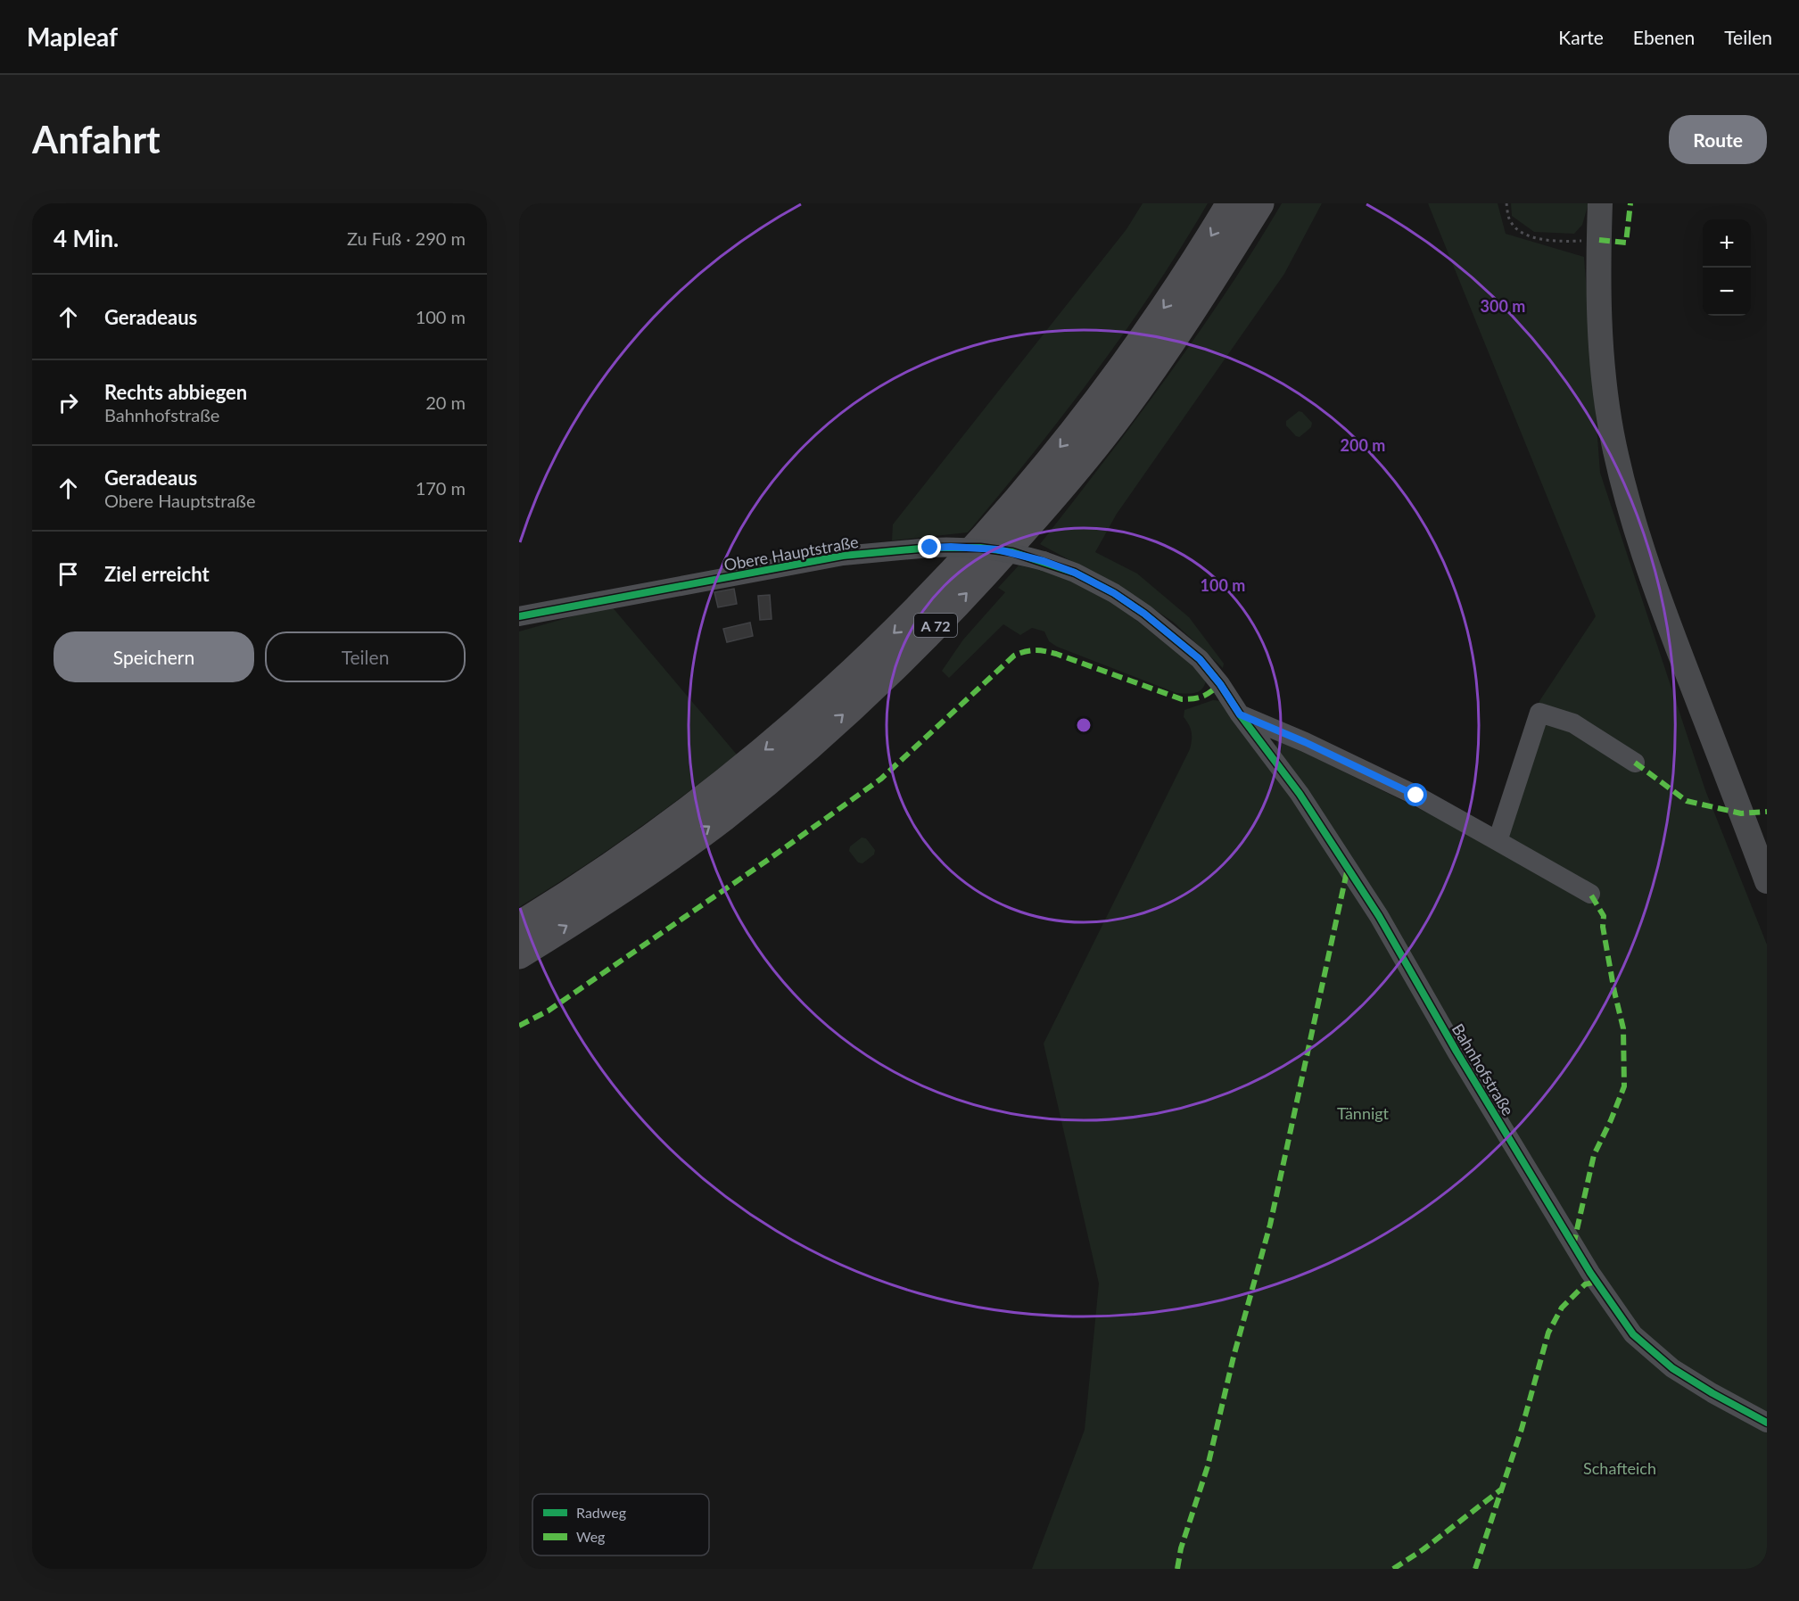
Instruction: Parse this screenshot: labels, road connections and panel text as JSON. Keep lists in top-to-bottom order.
{
  "streets": {
    "highway": ["A 72"],
    "street": ["Obere Hauptstraße", "Bahnhofstraße"]
  },
  "crossings": [
    ["Obere Hauptstraße", "Bahnhofstraße"]
  ],
  "parks": ["Tännigt", "Schafteich"],
  "legend": ["Radweg", "Weg"],
  "page": {
    "header": "Mapleaf",
    "nav": ["Karte", "Ebenen", "Teilen"],
    "buttons": [
      "Route",
      ["Speichern", "Teilen"]
    ],
    "title": "Anfahrt",
    "heading": ["4 Min.", "Zu Fuß · 290 m"],
    "map_buttons": ["+", "−"],
    "list": [
      ["Geradeaus", "100 m"],
      ["Rechts abbiegen", "Bahnhofstraße", "20 m"],
      ["Geradeaus", "Obere Hauptstraße", "170 m"],
      "Ziel erreicht"
    ]
  },
  "rings": ["300 m", "200 m", "100 m"]
}
